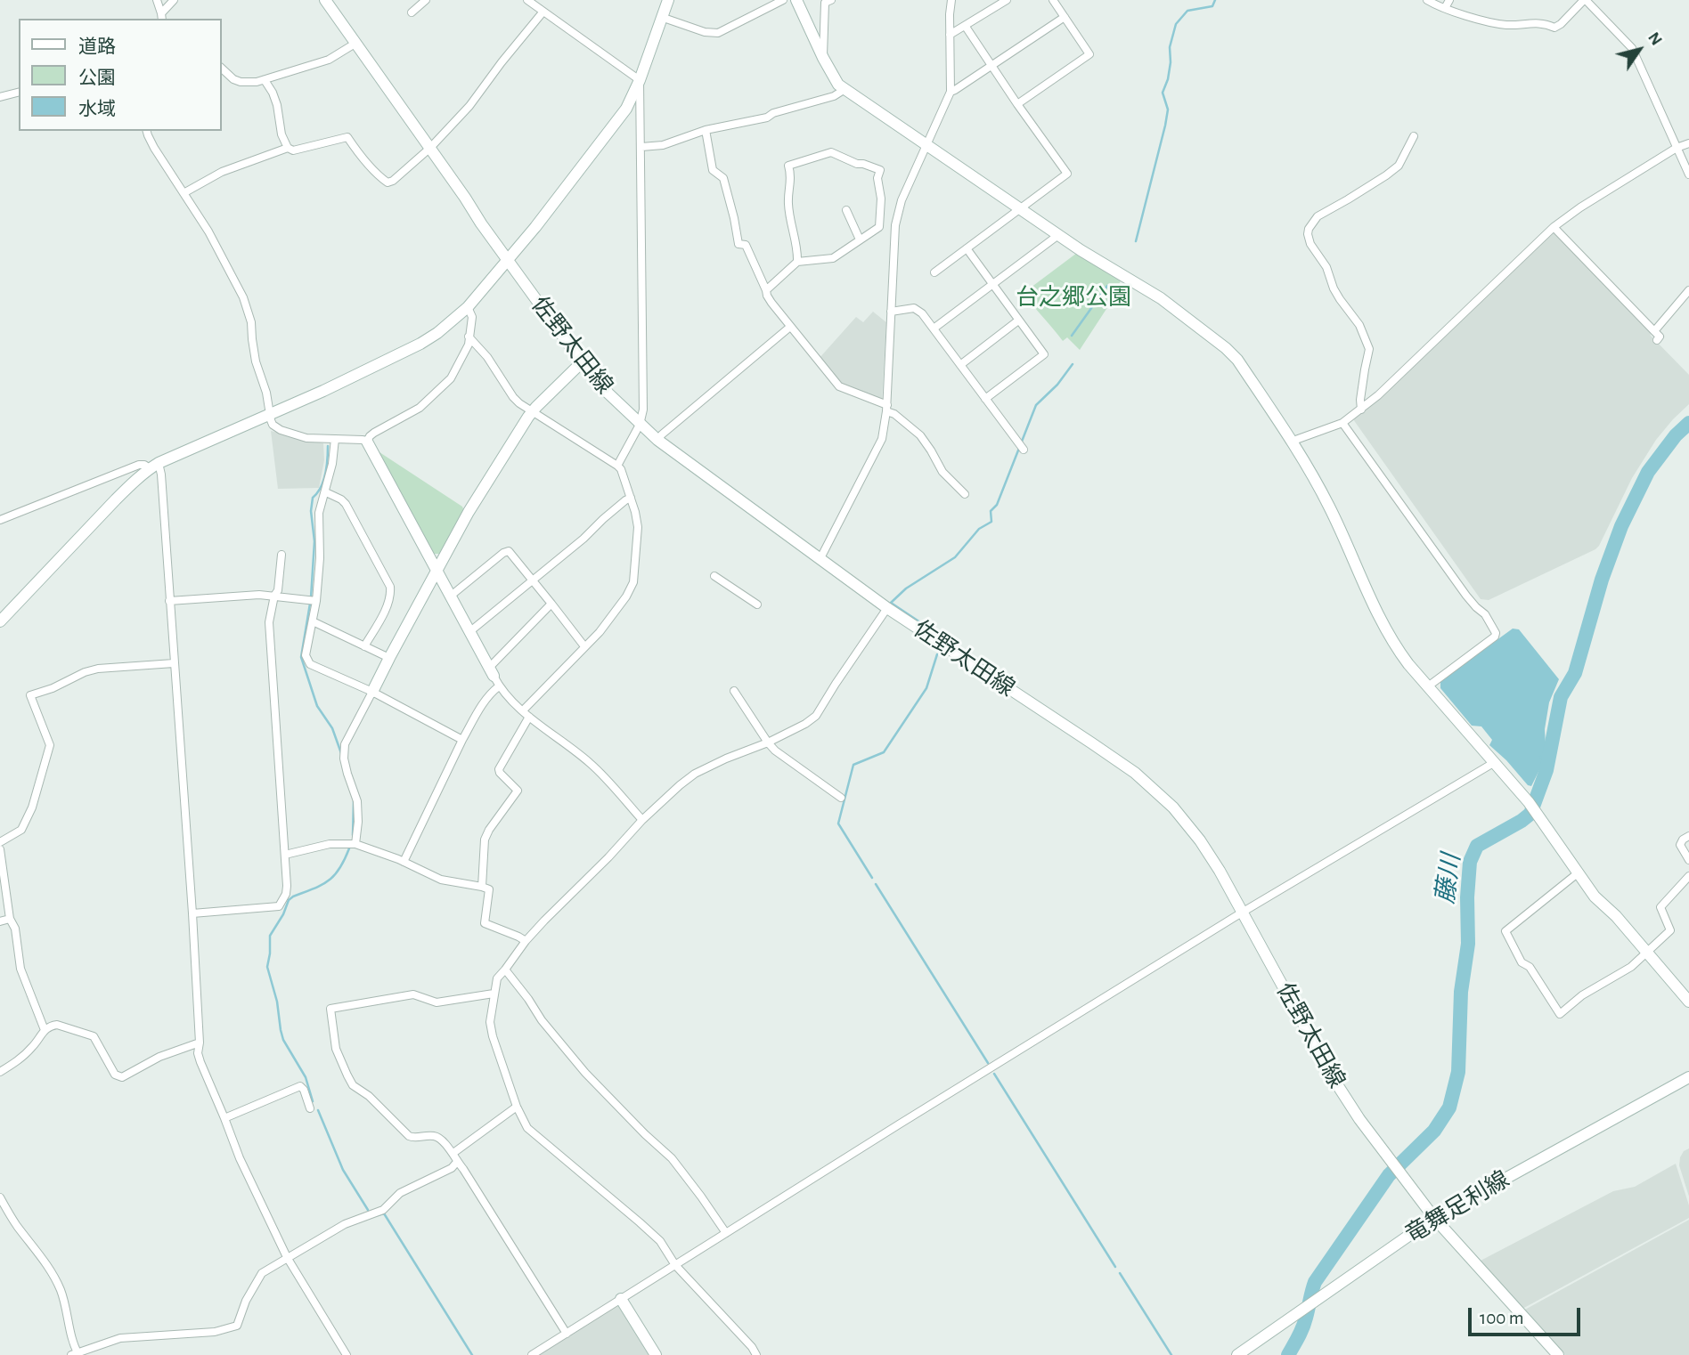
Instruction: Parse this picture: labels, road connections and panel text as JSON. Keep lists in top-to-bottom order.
{
  "streets": {
    "street": ["佐野太田線", "竜舞足利線"]
  },
  "crossings": [
    ["佐野太田線", "竜舞足利線"]
  ],
  "water": ["藤川"],
  "parks": ["台之郷公園"],
  "legend": ["道路", "公園", "水域"],
  "scale_bar": "100 m",
  "north": "top right"
}
